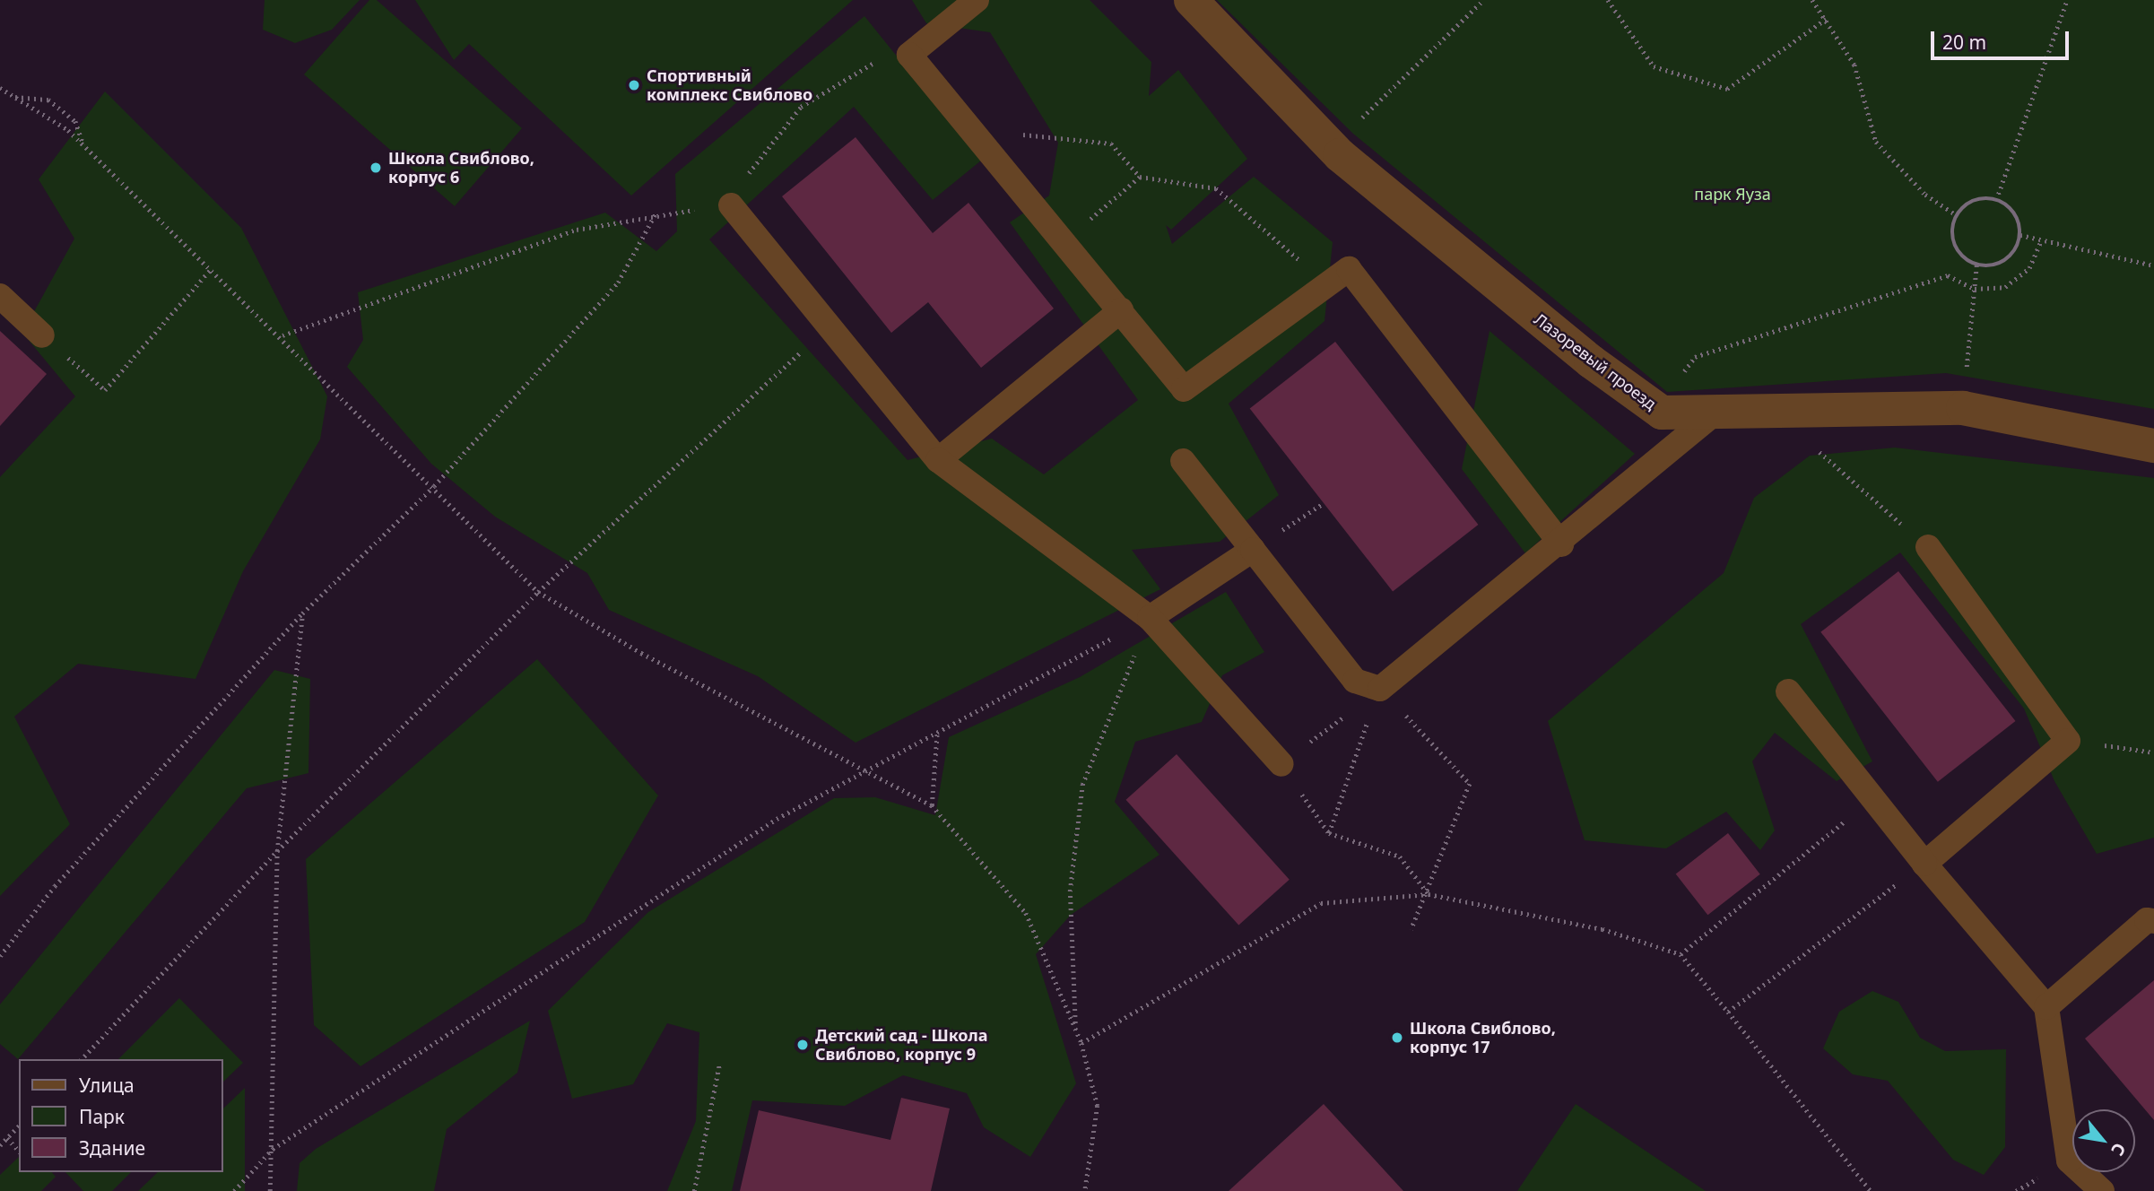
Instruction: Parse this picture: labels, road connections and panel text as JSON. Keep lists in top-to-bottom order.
{
  "streets": {
    "street": ["Лазоревый проезд"]
  },
  "parks": ["парк Яуза"],
  "places": [
    "Спортивный комплекс Свиблово",
    "Школа Свиблово, корпус 6",
    "Школа Свиблово, корпус 17",
    "Детский сад - Школа Свиблово, корпус 9"
  ],
  "legend": ["Улица", "Парк", "Здание"],
  "scale_bar": "20 m",
  "north": "bottom right"
}
